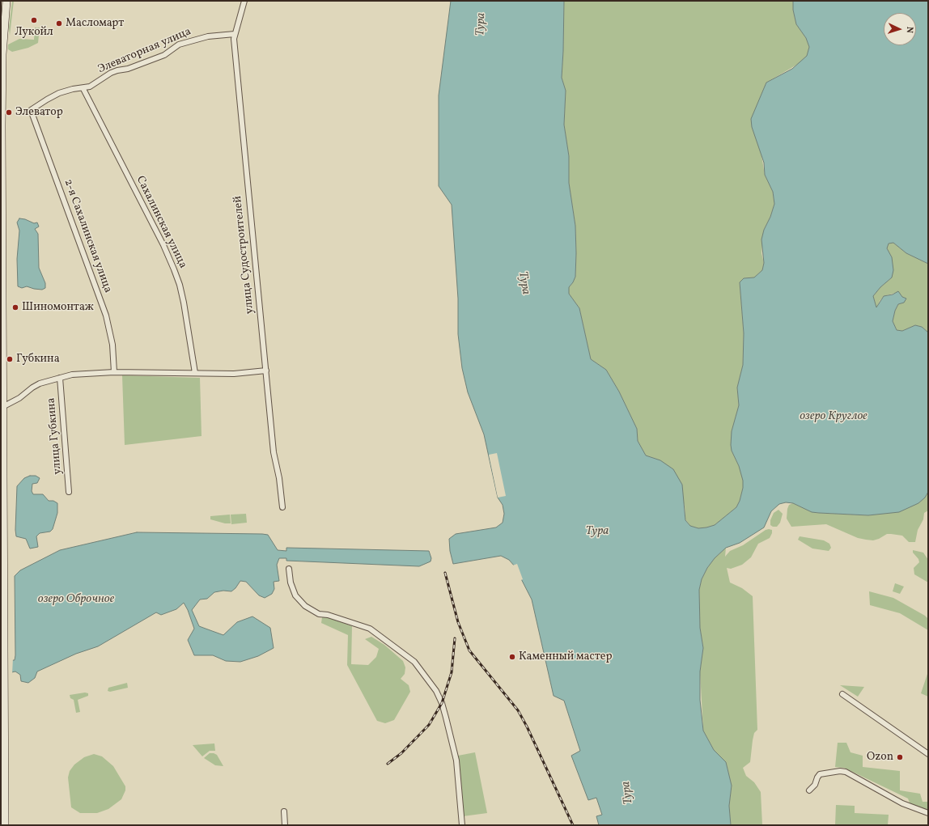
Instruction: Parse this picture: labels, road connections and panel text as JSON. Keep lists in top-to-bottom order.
{
  "streets": {
    "street": [
      "Элеваторная улица",
      "Сахалинская улица",
      "2-я Сахалинская улица",
      "улица Судостроителей",
      "улица Губкина"
    ]
  },
  "crossings": [
    ["Элеваторная улица", "Сахалинская улица"],
    ["Элеваторная улица", "2-я Сахалинская улица"],
    ["Элеваторная улица", "улица Судостроителей"],
    ["Сахалинская улица", "улица Губкина"],
    ["2-я Сахалинская улица", "улица Губкина"],
    ["улица Судостроителей", "улица Губкина"]
  ],
  "water": ["Тура", "озеро Круглое", "озеро Оброчное"],
  "places": [
    "Лукойл",
    "Масломарт",
    "Элеватор",
    "Шиномонтаж",
    "Губкина",
    "Каменный мастер",
    "Ozon"
  ],
  "north": "right"
}
